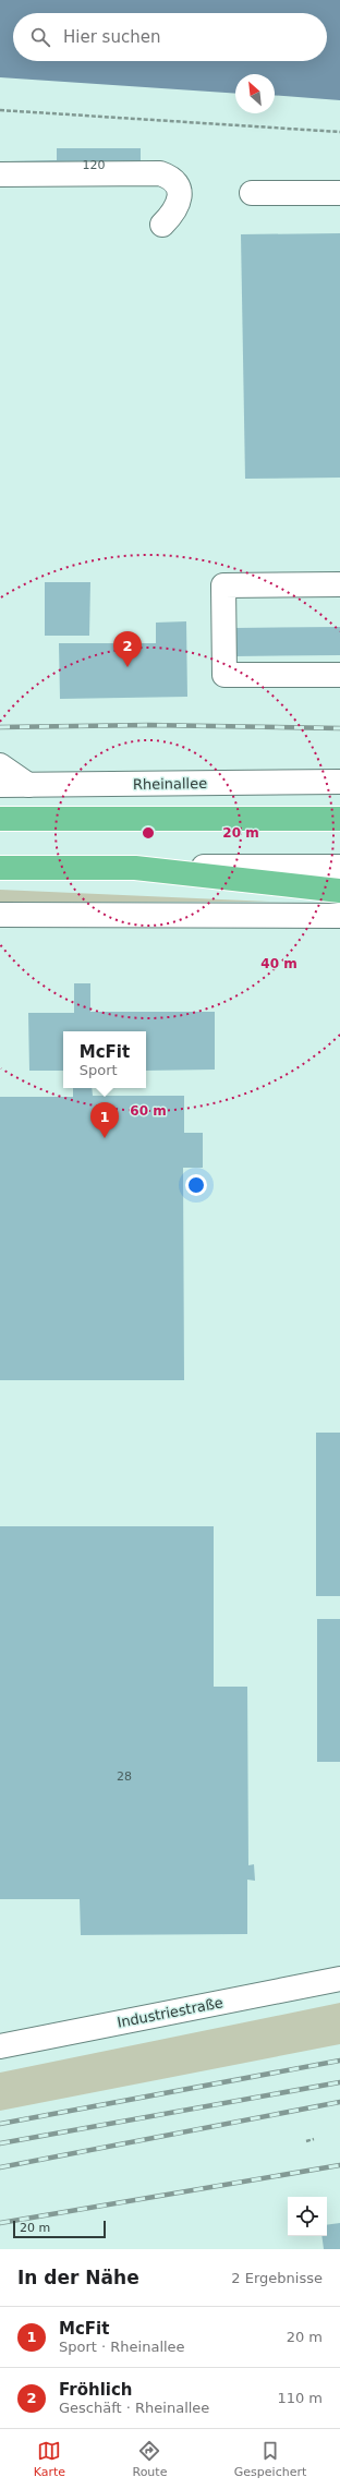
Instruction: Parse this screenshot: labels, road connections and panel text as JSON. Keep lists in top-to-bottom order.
{
  "streets": {
    "street": ["Rheinallee", "Industriestraße"]
  },
  "house_numbers": ["120", "28"],
  "scale_bar": "20 m",
  "north": "top left",
  "page": {
    "search": "Hier suchen",
    "pins": ["2", "1"],
    "popup": ["McFit", "Sport"],
    "scale": "20 m",
    "heading": ["In der Nähe", "2 Ergebnisse"],
    "list": [
      {
        "mark": "1",
        "name": "McFit",
        "note": "Sport · Rheinallee",
        "value": "20 m"
      },
      {
        "mark": "2",
        "name": "Fröhlich",
        "note": "Geschäft · Rheinallee",
        "value": "110 m"
      }
    ],
    "nav": ["Karte", "Route", "Gespeichert"]
  },
  "rings": ["20 m", "40 m", "60 m"]
}
